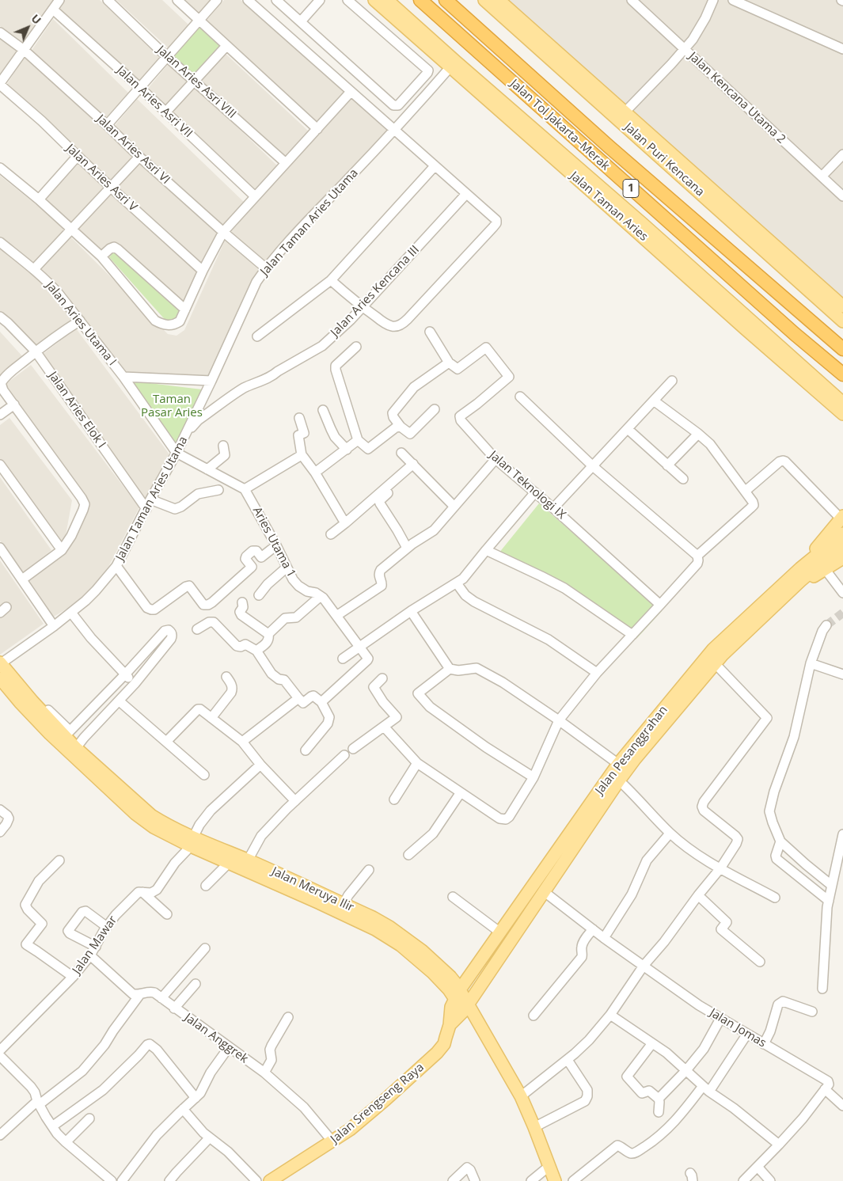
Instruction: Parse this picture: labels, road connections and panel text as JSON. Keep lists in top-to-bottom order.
{
  "streets": {
    "highway": ["Jalan Tol Jakarta–Merak", "1"],
    "main road": [
      "Jalan Puri Kencana",
      "Jalan Taman Aries",
      "Jalan Pesanggrahan",
      "Jalan Meruya Ilir",
      "Jalan Srengseng Raya"
    ],
    "street": [
      "Jalan Aries Asri VIII",
      "Jalan Kencana Utama 2",
      "Jalan Aries Asri VII",
      "Jalan Aries Asri VI",
      "Jalan Aries Asri V",
      "Jalan Taman Aries Utama",
      "Jalan Aries Kencana III",
      "Jalan Aries Utama I",
      "Jalan Aries Elok I",
      "Jalan Teknologi IX",
      "Aries Utama 1",
      "Jalan Mawar",
      "Jalan Jomas",
      "Jalan Anggrek"
    ]
  },
  "crossings": [
    ["Jalan Aries Asri VI", "Jalan Taman Aries Utama"],
    ["Jalan Taman Aries", "Jalan Taman Aries Utama"],
    ["Jalan Taman Aries Utama", "Jalan Aries Kencana III"],
    ["Jalan Taman Aries Utama", "Jalan Aries Utama I"],
    ["Jalan Taman Aries Utama", "Jalan Aries Elok I"],
    ["Jalan Taman Aries Utama", "Jalan Meruya Ilir"],
    ["Jalan Pesanggrahan", "Jalan Meruya Ilir"],
    ["Jalan Pesanggrahan", "Jalan Jomas"],
    ["Jalan Pesanggrahan", "Jalan Srengseng Raya"],
    ["Jalan Meruya Ilir", "Jalan Mawar"],
    ["Jalan Meruya Ilir", "Jalan Srengseng Raya"],
    ["Jalan Mawar", "Jalan Anggrek"],
    ["Jalan Anggrek", "Jalan Srengseng Raya"]
  ],
  "parks": ["Taman Pasar Aries"],
  "north": "top right"
}
